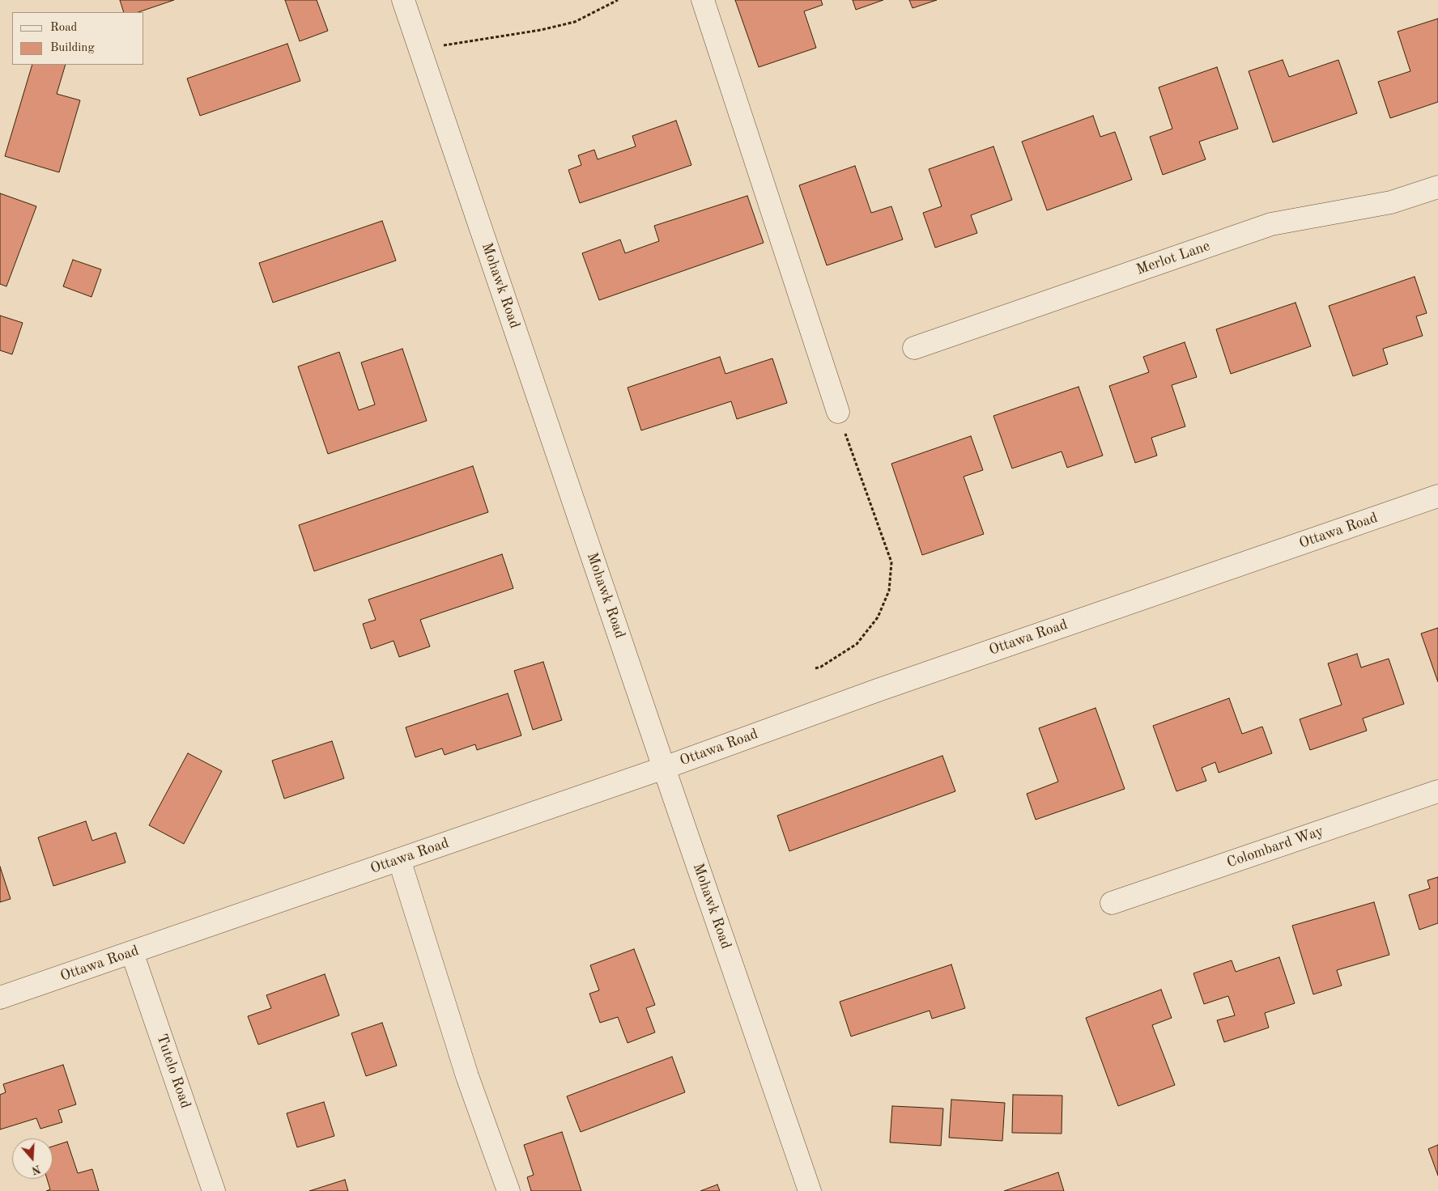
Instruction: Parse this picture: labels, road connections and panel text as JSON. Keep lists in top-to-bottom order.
{
  "streets": {
    "street": [
      "Merlot Lane",
      "Mohawk Road",
      "Ottawa Road",
      "Colombard Way",
      "Tutelo Road"
    ]
  },
  "crossings": [
    ["Mohawk Road", "Ottawa Road"],
    ["Ottawa Road", "Tutelo Road"]
  ],
  "legend": ["Road", "Building"],
  "north": "bottom"
}
